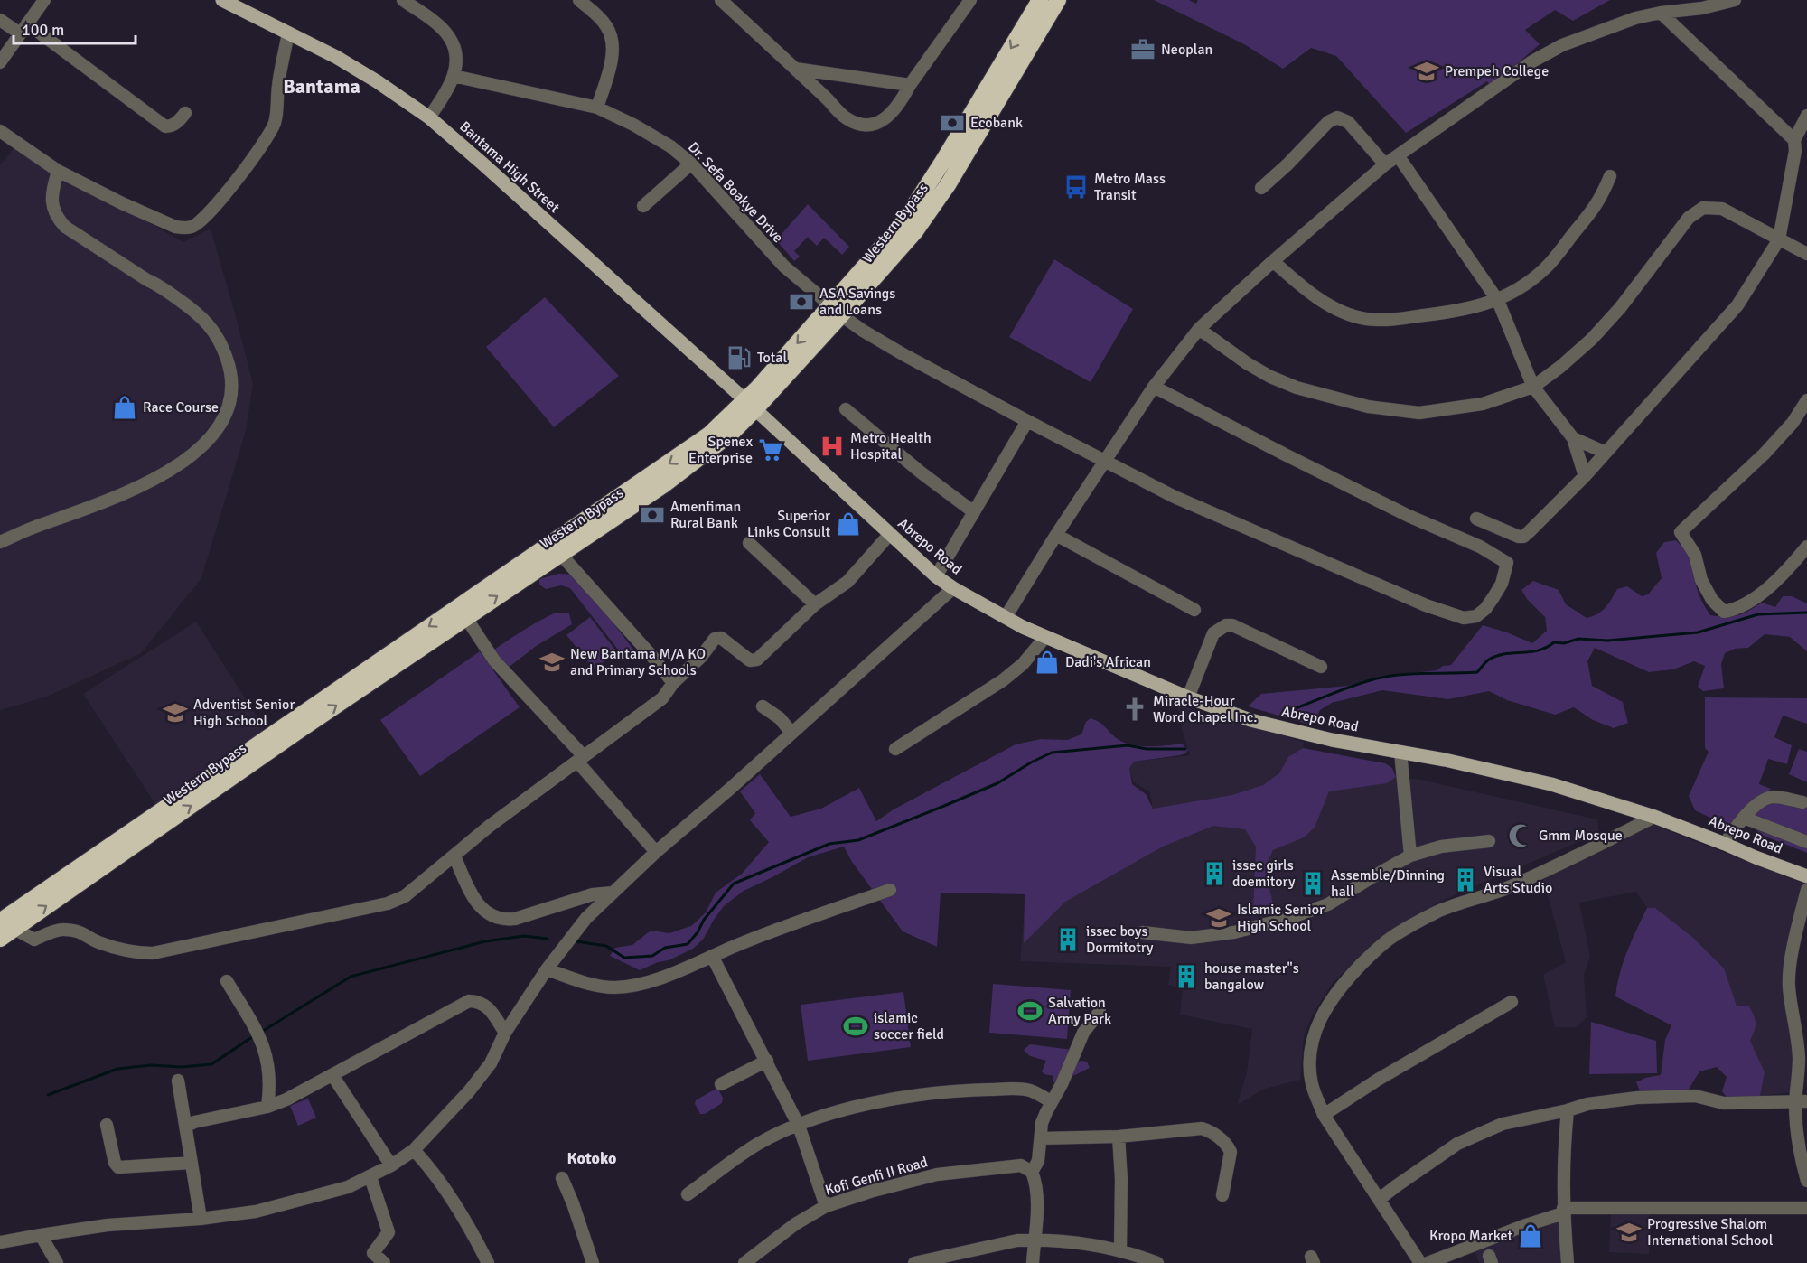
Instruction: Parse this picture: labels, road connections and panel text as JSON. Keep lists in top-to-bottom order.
{
  "streets": {
    "highway": ["Western Bypass"],
    "main road": ["Bantama High Street", "Abrepo Road"],
    "street": ["Dr. Sefa Boakye Drive", "Kofi Genfi II Road"]
  },
  "crossings": [
    ["Bantama High Street", "Western Bypass"],
    ["Bantama High Street", "Abrepo Road"],
    ["Dr. Sefa Boakye Drive", "Western Bypass"],
    ["Western Bypass", "Abrepo Road"]
  ],
  "districts": ["Bantama", "Kotoko"],
  "places": {
    "office": ["Neoplan"],
    "school or university": [
      "Prempeh College",
      "New Bantama M/A KO and Primary Schools",
      "Adventist Senior High School",
      "Islamic Senior High School",
      "Progressive Shalom International School"
    ],
    "bank": ["Ecobank", "ASA Savings and Loans", "Amenfiman Rural Bank"],
    "bus stop": ["Metro Mass Transit"],
    "fuel station": ["Total"],
    "shop": [
      "Race Course",
      "Superior Links Consult",
      "Dadi's African",
      "Kropo Market"
    ],
    "hospital": ["Metro Health Hospital"],
    "supermarket": ["Spenex Enterprise"],
    "church": ["Miracle-Hour Word Chapel Inc."],
    "mosque": ["Gmm Mosque"],
    "building": [
      "issec girls doemitory",
      "Visual Arts Studio",
      "Assemble/Dinning hall",
      "issec boys Dormitotry",
      "house master\"s bangalow"
    ],
    "sports": ["Salvation Army Park", "islamic soccer field"]
  },
  "scale_bar": "100 m"
}
